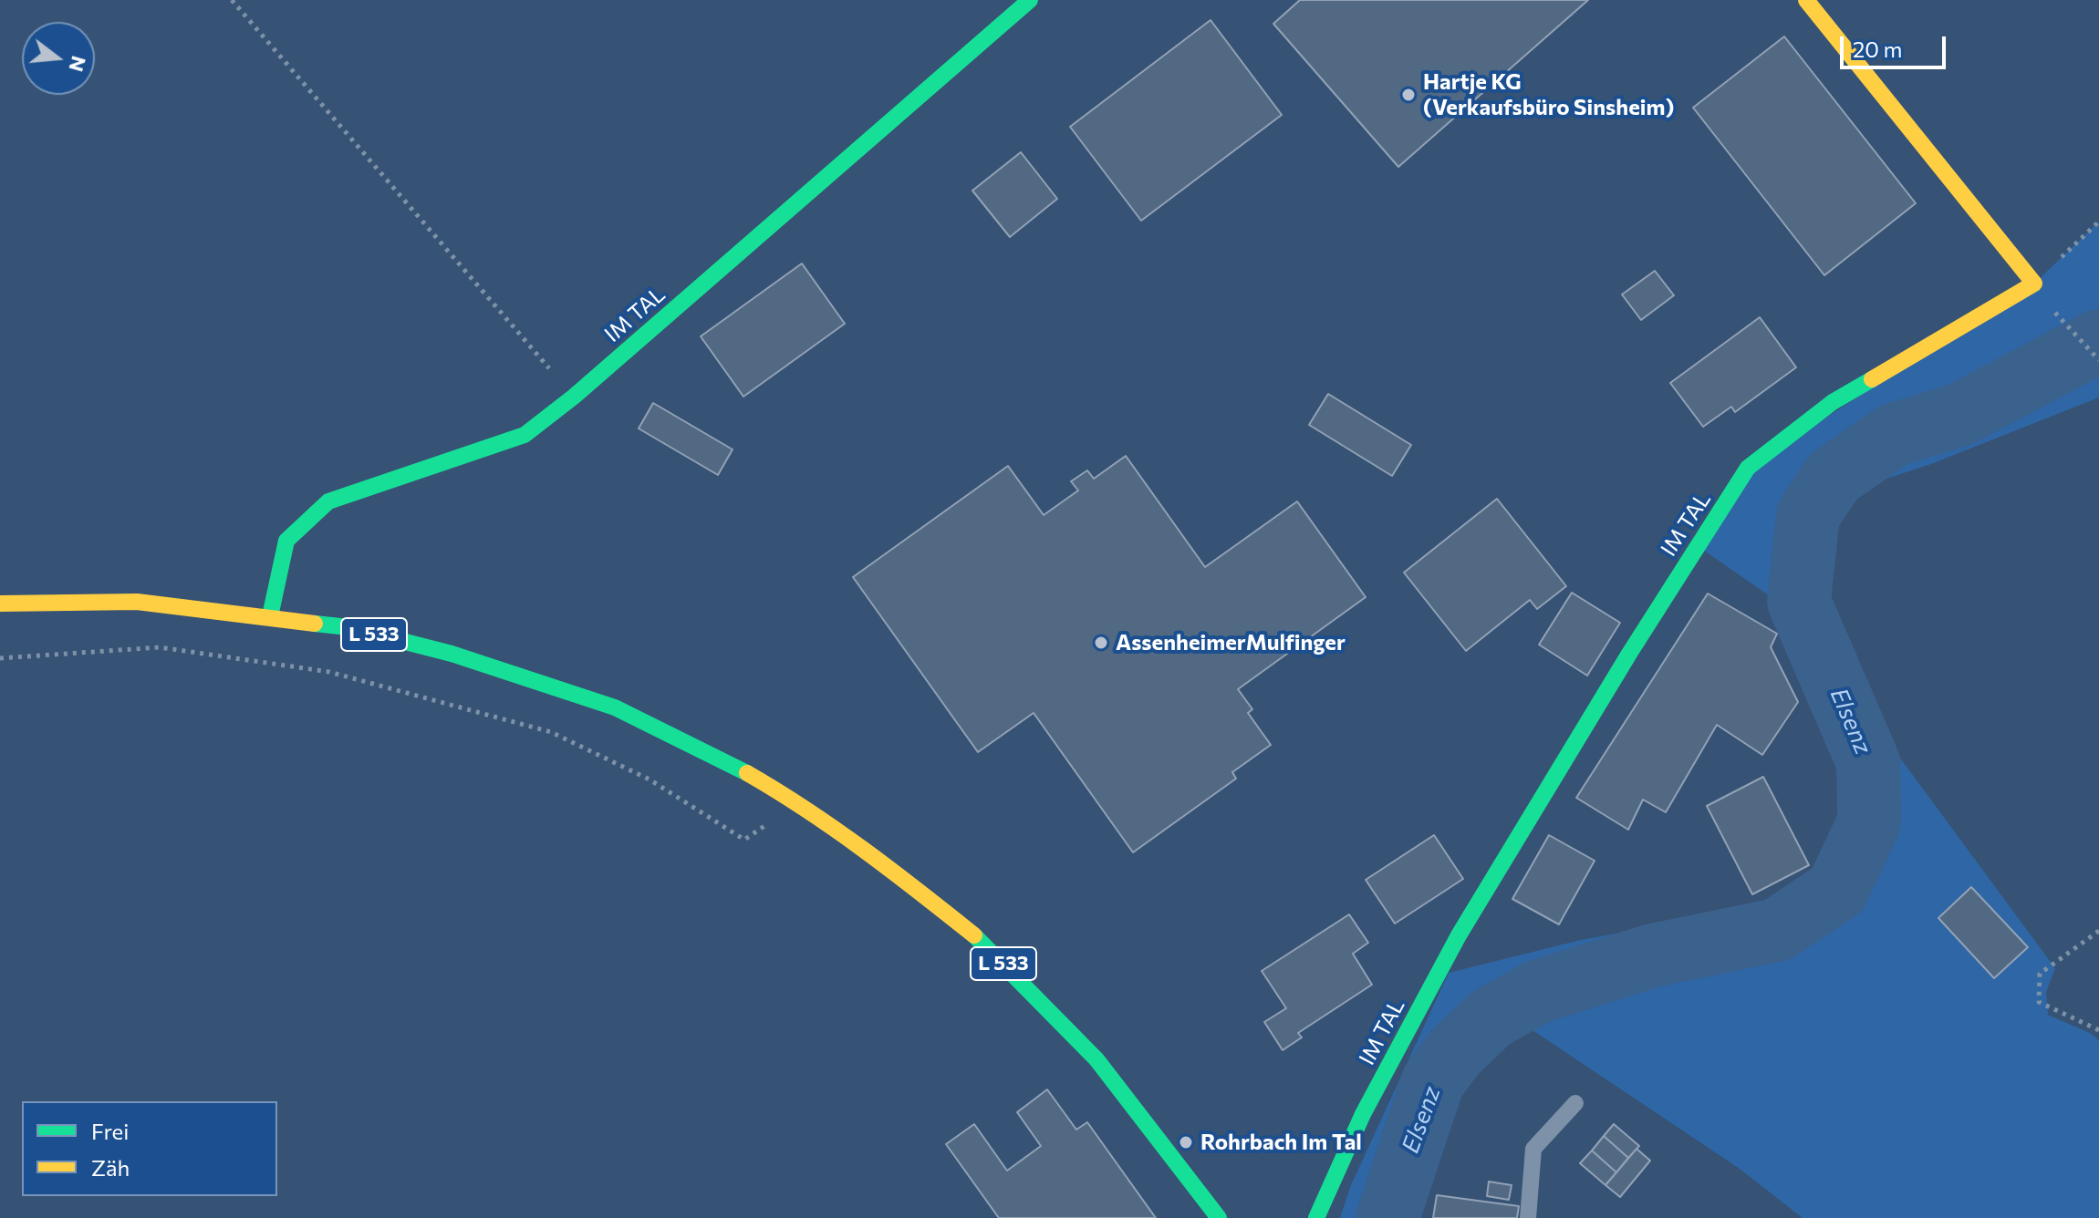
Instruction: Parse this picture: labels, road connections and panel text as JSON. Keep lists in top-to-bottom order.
{
  "streets": {
    "street": ["IM TAL", "L 533"]
  },
  "crossings": [
    ["IM TAL", "L 533"]
  ],
  "water": ["Elsenz"],
  "places": ["Hartje KG (Verkaufsbüro Sinsheim)", "AssenheimerMulfinger", "Rohrbach Im Tal"],
  "legend": ["Frei", "Zäh"],
  "scale_bar": "20 m",
  "north": "right"
}
